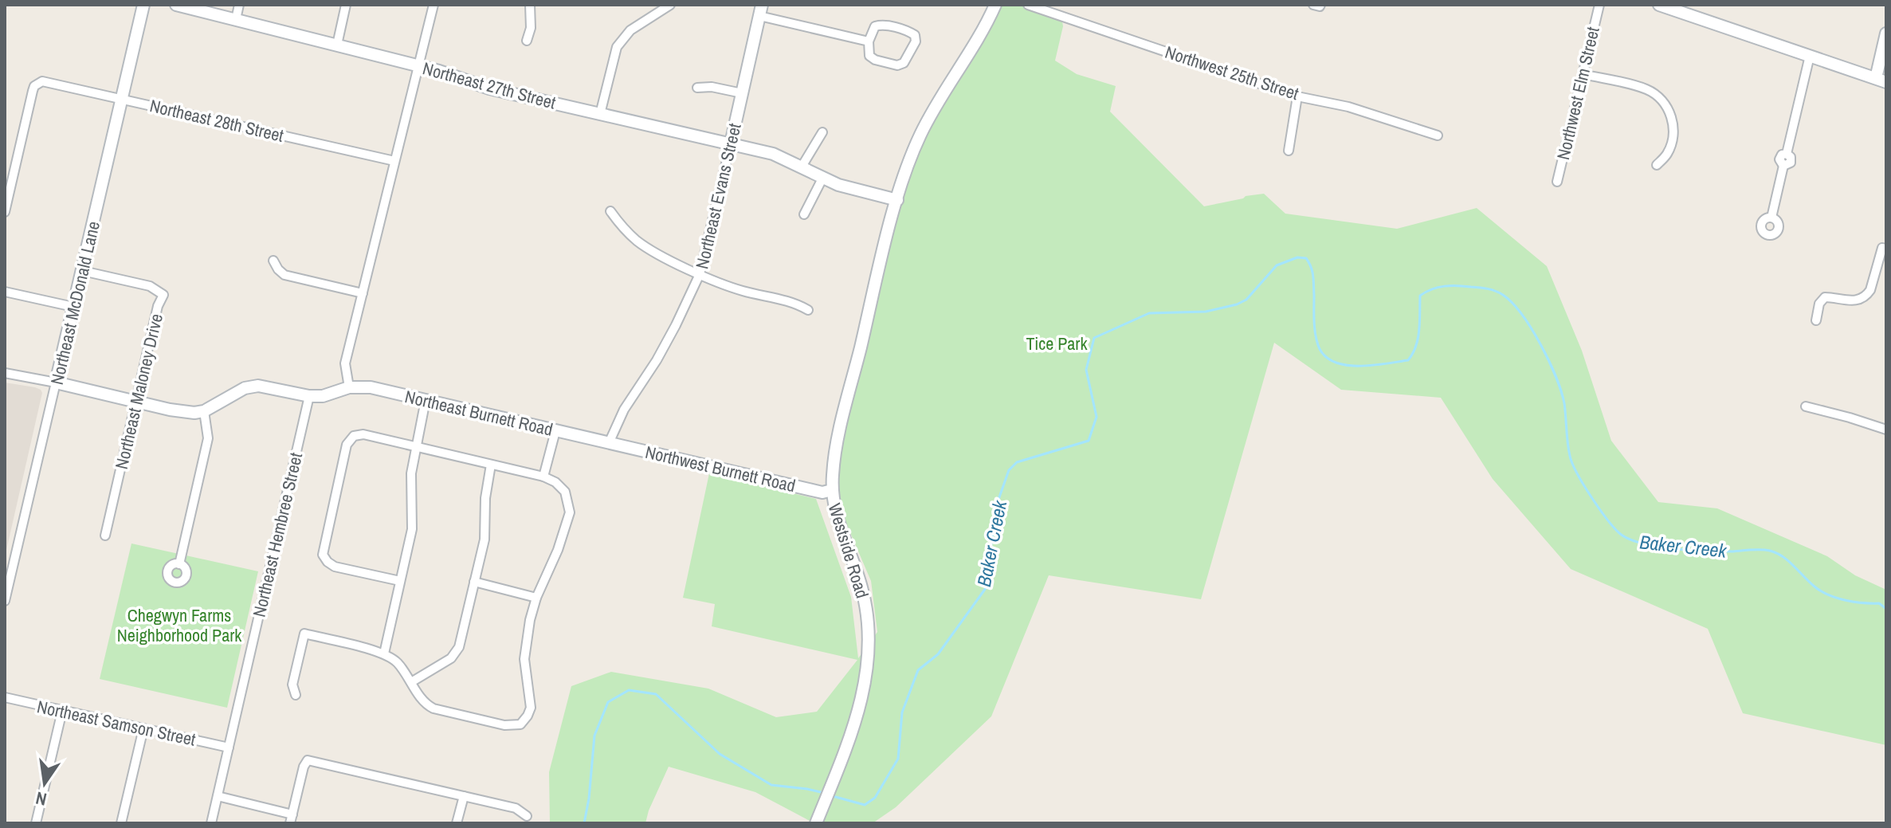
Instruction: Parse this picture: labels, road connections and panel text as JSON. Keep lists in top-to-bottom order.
{
  "streets": {
    "street": [
      "Northwest 25th Street",
      "Northeast 27th Street",
      "Northwest Elm Street",
      "Northeast 28th Street",
      "Northeast Evans Street",
      "Northeast McDonald Lane",
      "Northeast Maloney Drive",
      "Northeast Burnett Road",
      "Northwest Burnett Road",
      "Northeast Hembree Street",
      "Westside Road",
      "Northeast Samson Street"
    ]
  },
  "crossings": [
    ["Northeast 27th Street", "Northeast Evans Street"],
    ["Northeast 27th Street", "Westside Road"],
    ["Northeast 28th Street", "Northeast McDonald Lane"],
    ["Northeast Evans Street", "Northeast Burnett Road"],
    ["Northeast Evans Street", "Northwest Burnett Road"],
    ["Northeast McDonald Lane", "Northeast Maloney Drive"],
    ["Northeast Burnett Road", "Northwest Burnett Road"],
    ["Northwest Burnett Road", "Westside Road"],
    ["Northeast Hembree Street", "Northeast Samson Street"]
  ],
  "water": ["Baker Creek"],
  "parks": ["Tice Park", "Chegwyn Farms Neighborhood Park"],
  "north": "bottom"
}
